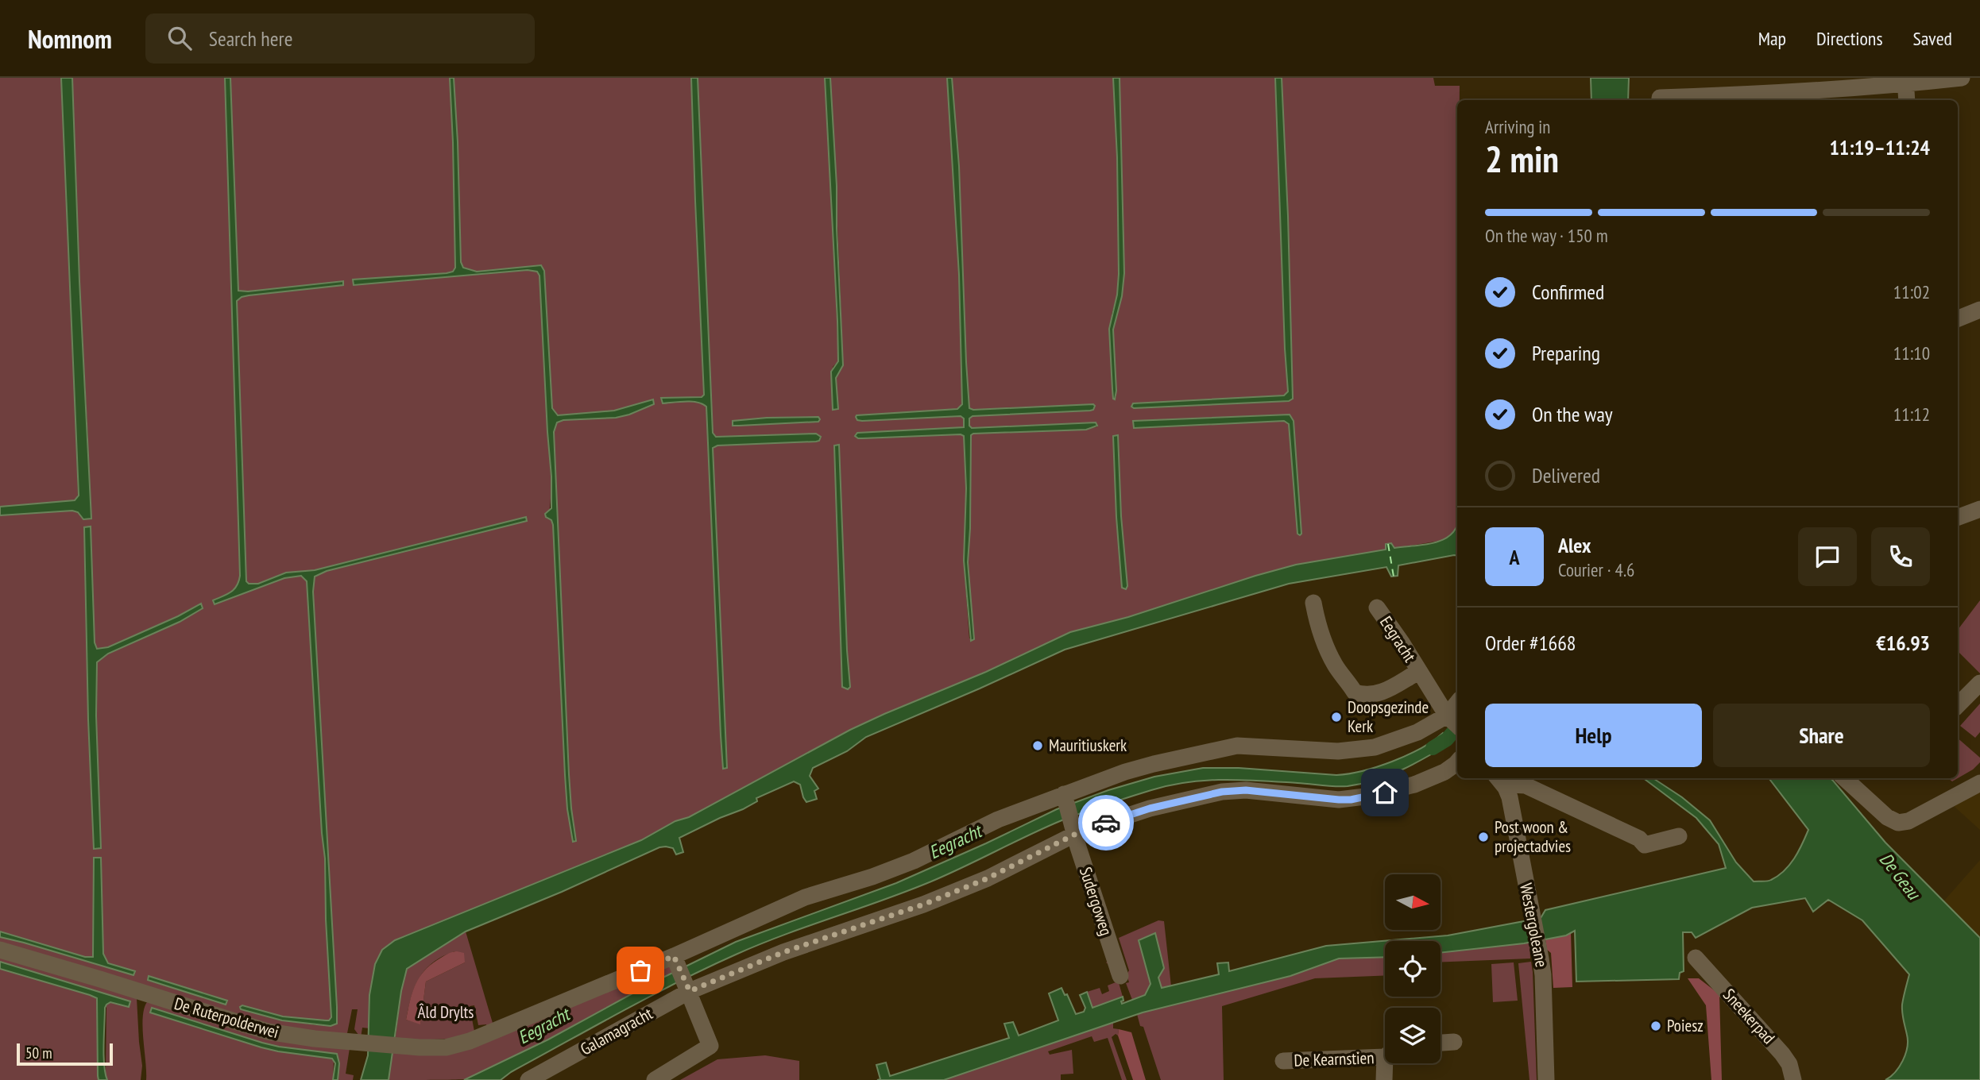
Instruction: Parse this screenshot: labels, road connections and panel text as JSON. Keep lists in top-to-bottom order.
{
  "streets": {
    "street": [
      "Eegracht",
      "Sudergoweg",
      "Westergoleane",
      "Sneekerpad",
      "De Ruterpolderwei",
      "Galamagracht",
      "De Kearnstien"
    ]
  },
  "crossings": [
    ["Sudergoweg", "Galamagracht"],
    ["De Ruterpolderwei", "Galamagracht"]
  ],
  "water": ["Eegracht", "De Geau"],
  "parks": ["Âld Drylts"],
  "places": [
    "Doopsgezinde Kerk",
    "Mauritiuskerk",
    "Post woon & projectadvies",
    "Poiesz"
  ],
  "scale_bar": "50 m",
  "north": "right",
  "page": {
    "header": "Nomnom",
    "search": "Search here",
    "nav": ["Map", "Directions", "Saved"],
    "heading": ["2 min", "Arriving in", "11:19–11:24"],
    "panel": [
      "Alex",
      "Courier · 4.6",
      "Order #1668",
      "€16.93"
    ],
    "bar": "On the way · 150 m",
    "list": [
      ["Confirmed", "11:02"],
      ["Preparing", "11:10"],
      ["On the way", "11:12"],
      "Delivered"
    ],
    "round": "A",
    "buttons": ["Help", "Share"],
    "scale": "50 m"
  }
}
